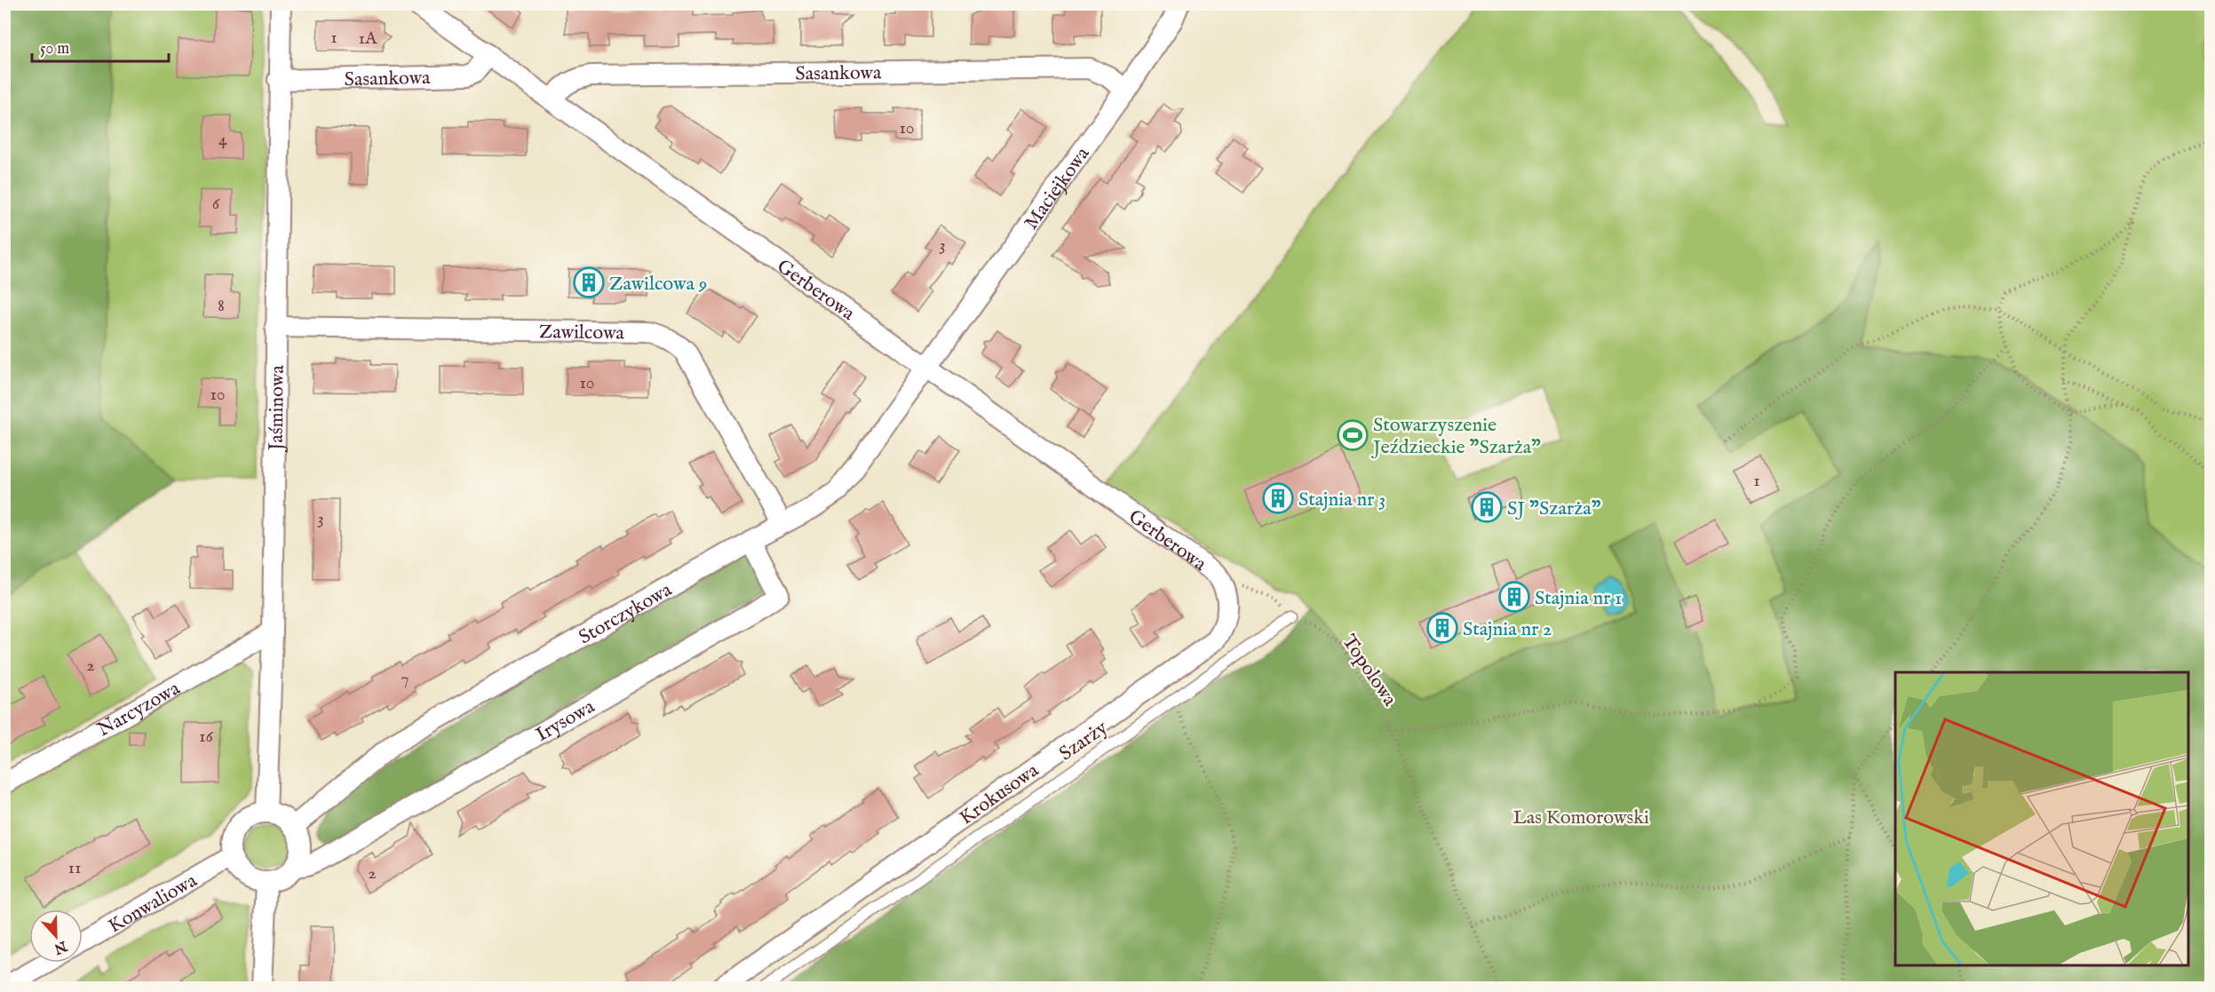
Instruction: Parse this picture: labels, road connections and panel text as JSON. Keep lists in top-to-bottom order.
{
  "streets": {
    "street": [
      "Sasankowa",
      "Maciejkowa",
      "Gerberowa",
      "Zawilcowa",
      "Jaśminowa",
      "Storczykowa",
      "Narcyzowa",
      "Irysowa",
      "Krokusowa",
      "Konwaliowa"
    ],
    "lane": ["Szarży"],
    "path": ["Topolowa"]
  },
  "crossings": [
    ["Sasankowa", "Maciejkowa"],
    ["Sasankowa", "Gerberowa"],
    ["Sasankowa", "Jaśminowa"],
    ["Maciejkowa", "Gerberowa"],
    ["Maciejkowa", "Storczykowa"],
    ["Gerberowa", "Storczykowa"],
    ["Gerberowa", "Krokusowa"],
    ["Zawilcowa", "Jaśminowa"],
    ["Zawilcowa", "Storczykowa"],
    ["Jaśminowa", "Storczykowa"],
    ["Jaśminowa", "Narcyzowa"],
    ["Jaśminowa", "Irysowa"],
    ["Jaśminowa", "Konwaliowa"],
    ["Storczykowa", "Irysowa"],
    ["Storczykowa", "Konwaliowa"],
    ["Topolowa", "Szarży"],
    ["Irysowa", "Konwaliowa"]
  ],
  "parks": ["Las Komorowski"],
  "places": {
    "building": [
      "Zawilcowa 9",
      "Stajnia nr 3",
      "SJ \"Szarża\"",
      "Stajnia nr 1",
      "Stajnia nr 2"
    ],
    "sports": ["Stowarzyszenie Jeździeckie \"Szarża\""]
  },
  "house_numbers": [
    "1",
    "1A",
    "10",
    "4",
    "6",
    "3",
    "8",
    "10",
    "10",
    "1",
    "3",
    "2",
    "7",
    "16",
    "11",
    "2"
  ],
  "scale_bar": "50 m",
  "north": "bottom"
}
